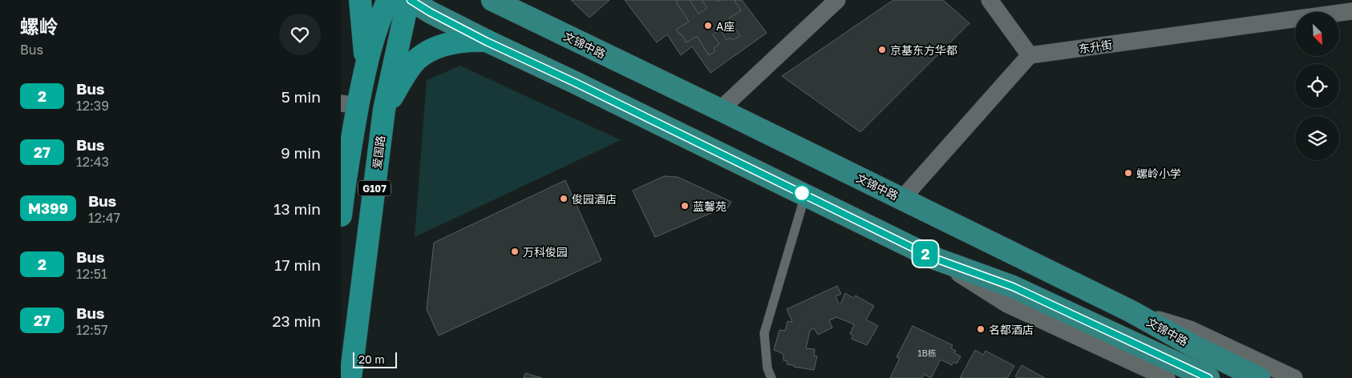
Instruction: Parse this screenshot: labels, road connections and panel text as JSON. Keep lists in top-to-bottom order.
{
  "streets": {
    "highway": ["爱国路", "G107"],
    "main road": ["文锦中路"],
    "street": ["东升街"]
  },
  "places": [
    "A座",
    "京基东方华都",
    "螺岭小学",
    "俊园酒店",
    "蓝馨苑",
    "万科俊园",
    "名都酒店"
  ],
  "lines": ["bus line 2"],
  "house_numbers": ["1B栋"],
  "scale_bar": "20 m",
  "north": "bottom right",
  "page": {
    "heading": ["螺岭", "Bus"],
    "on_map": "2",
    "list": [
      {
        "mark": "2",
        "name": "Bus",
        "note": "12:39",
        "value": "5 min"
      },
      {
        "mark": "27",
        "name": "Bus",
        "note": "12:43",
        "value": "9 min"
      },
      {
        "mark": "M399",
        "name": "Bus",
        "note": "12:47",
        "value": "13 min"
      },
      {
        "mark": "2",
        "name": "Bus",
        "note": "12:51",
        "value": "17 min"
      },
      {
        "mark": "27",
        "name": "Bus",
        "note": "12:57",
        "value": "23 min"
      }
    ],
    "scale": "20 m"
  }
}
